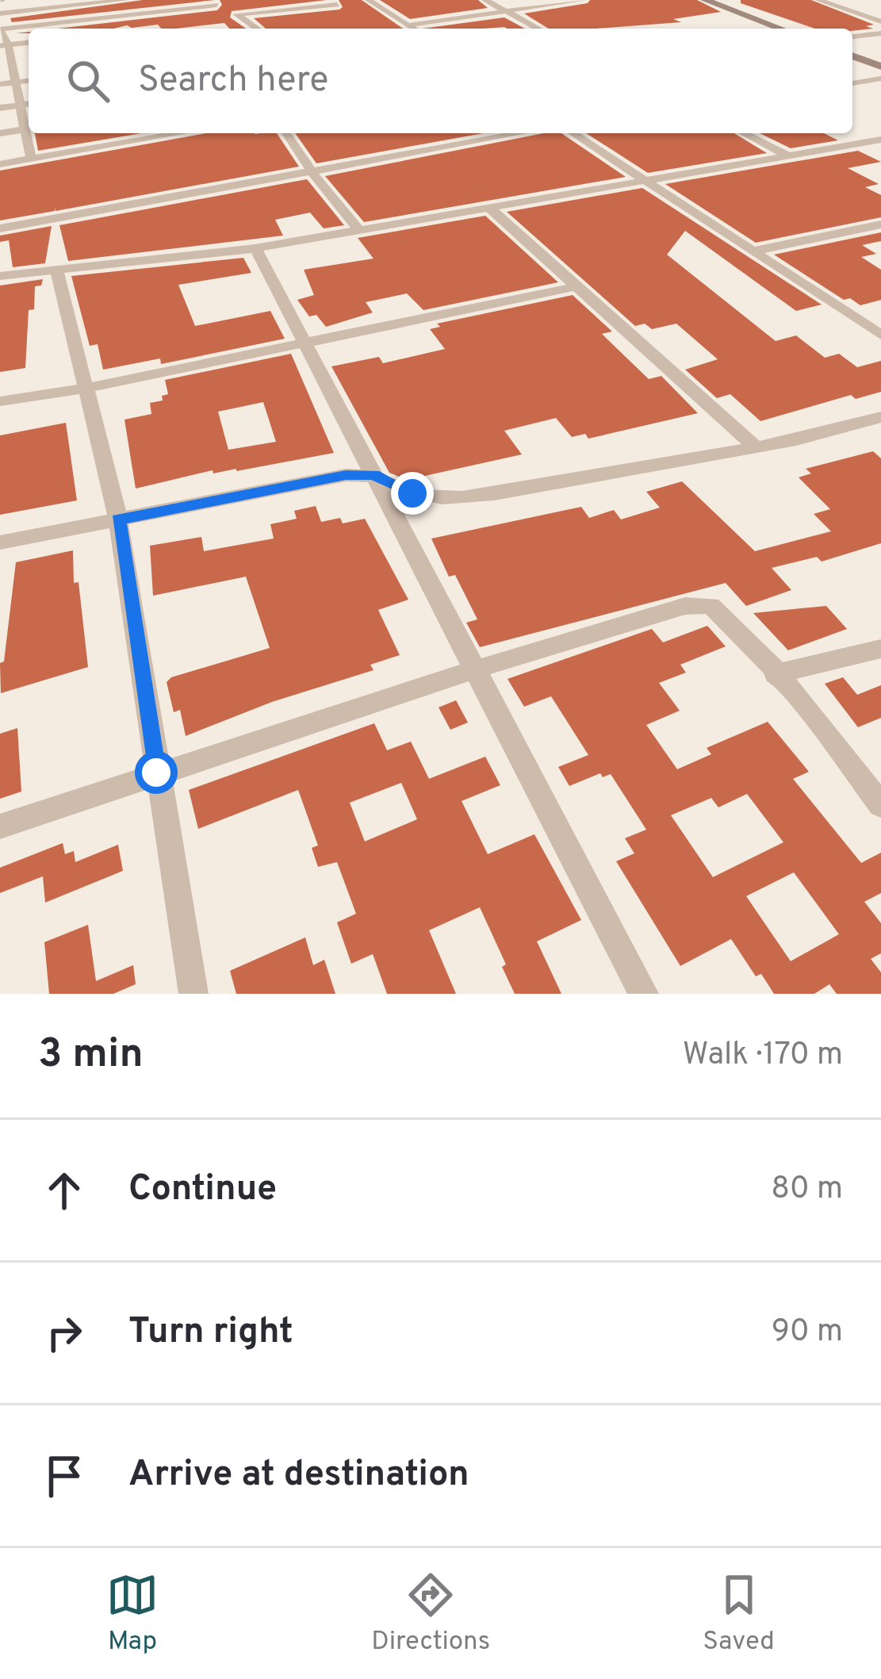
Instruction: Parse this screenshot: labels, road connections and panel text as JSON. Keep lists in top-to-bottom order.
{
  "page": {
    "search": "Search here",
    "heading": ["3 min", "Walk · 170 m"],
    "list": [
      ["Continue", "80 m"],
      ["Turn right", "90 m"],
      "Arrive at destination"
    ],
    "nav": ["Map", "Directions", "Saved"]
  }
}
